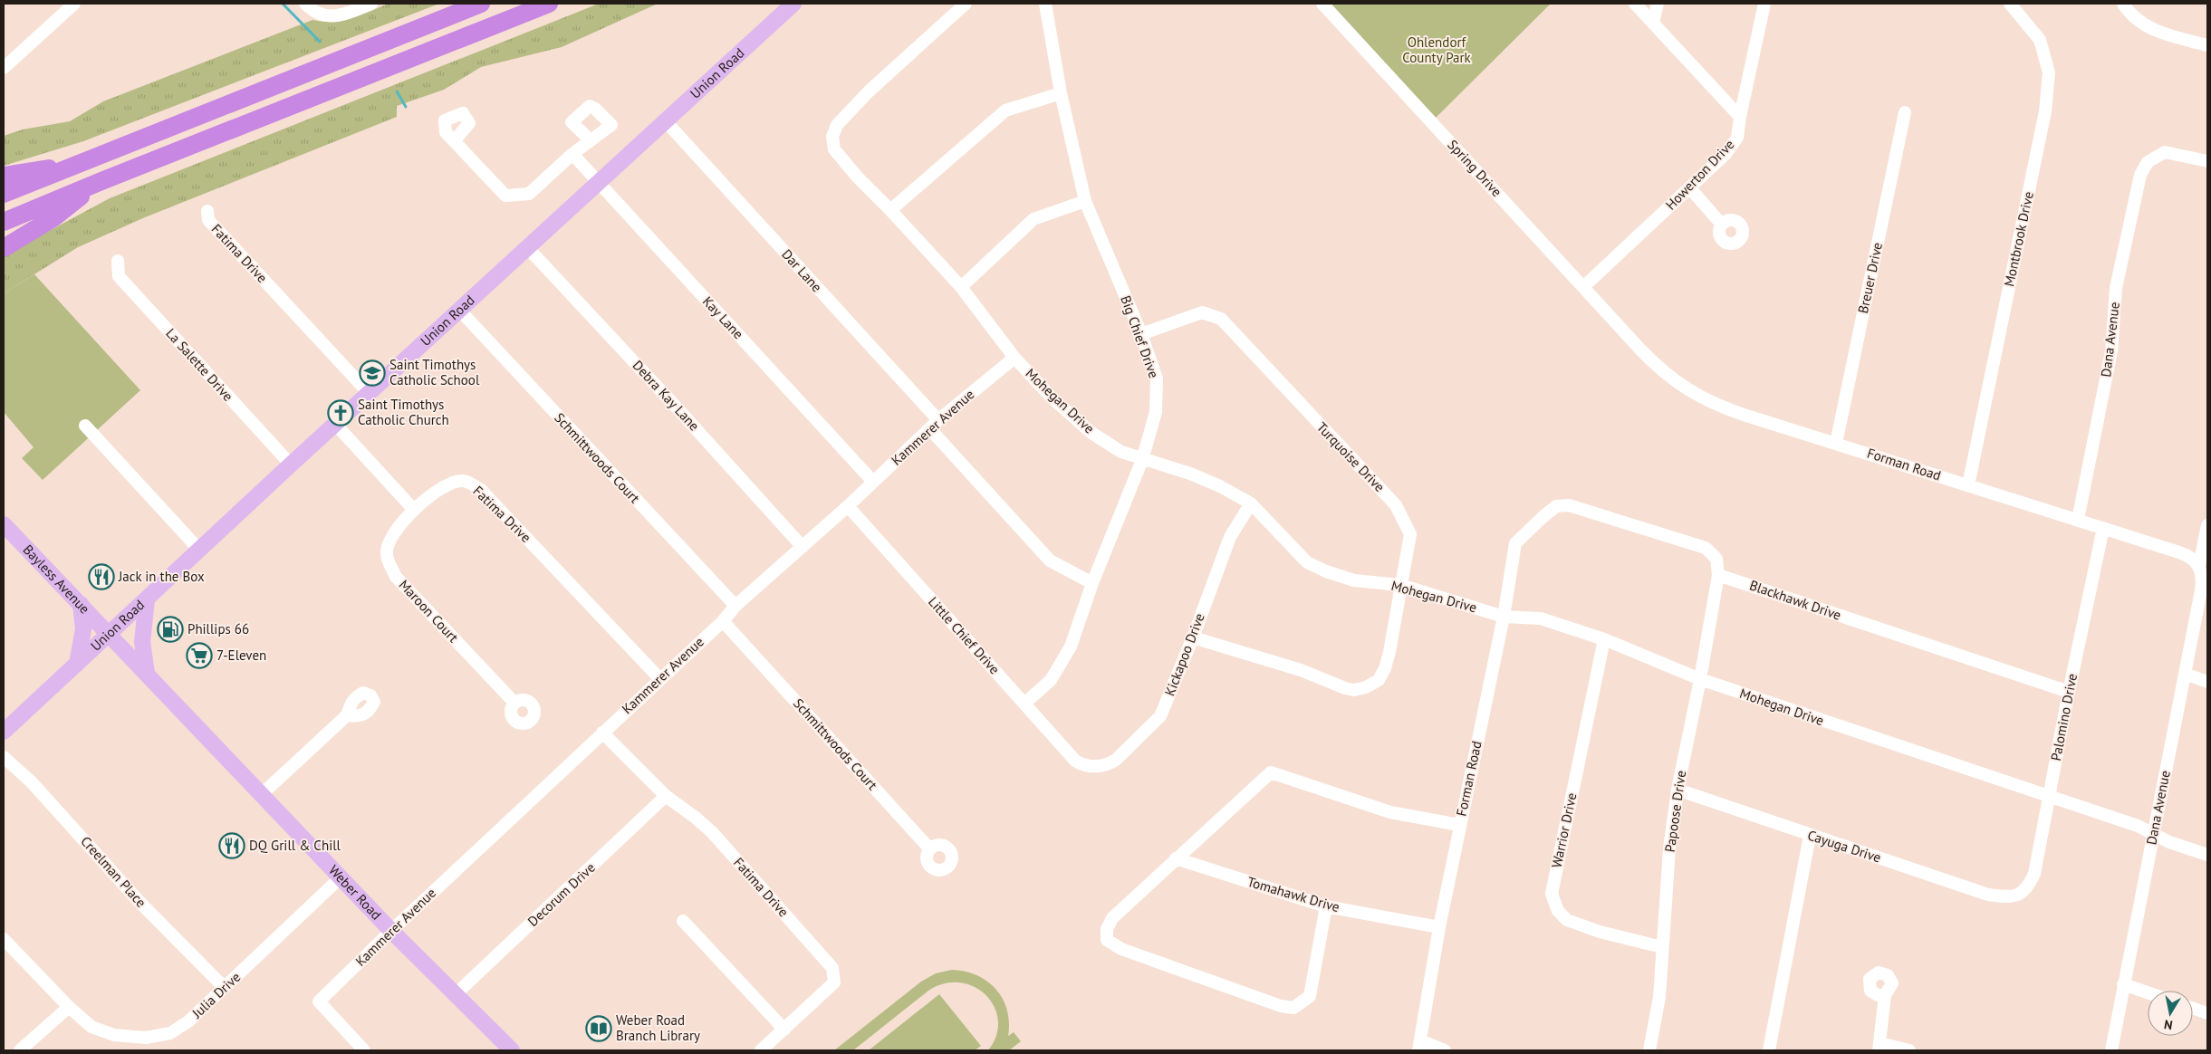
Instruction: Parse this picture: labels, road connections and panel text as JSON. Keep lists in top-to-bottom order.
{
  "streets": {
    "main road": ["Union Road", "Bayless Avenue", "Weber Road"],
    "street": [
      "Spring Drive",
      "Howerton Drive",
      "Montbrook Drive",
      "Fatima Drive",
      "Dar Lane",
      "Breuer Drive",
      "Kay Lane",
      "Big Chief Drive",
      "Dana Avenue",
      "La Salette Drive",
      "Debra Kay Lane",
      "Mohegan Drive",
      "Kammerer Avenue",
      "Turquoise Drive",
      "Schmittwoods Court",
      "Forman Road",
      "Blackhawk Drive",
      "Maroon Court",
      "Little Chief Drive",
      "Kickapoo Drive",
      "Palomino Drive",
      "Papoose Drive",
      "Warrior Drive",
      "Cayuga Drive",
      "Creelman Place",
      "Decorum Drive",
      "Tomahawk Drive",
      "Julia Drive"
    ]
  },
  "crossings": [
    ["Union Road", "Fatima Drive"],
    ["Union Road", "Dar Lane"],
    ["Union Road", "Kay Lane"],
    ["Union Road", "La Salette Drive"],
    ["Union Road", "Debra Kay Lane"],
    ["Union Road", "Schmittwoods Court"],
    ["Union Road", "Bayless Avenue"],
    ["Union Road", "Weber Road"],
    ["Spring Drive", "Howerton Drive"],
    ["Spring Drive", "Forman Road"],
    ["Montbrook Drive", "Forman Road"],
    ["Fatima Drive", "Kammerer Avenue"],
    ["Fatima Drive", "Maroon Court"],
    ["Fatima Drive", "Decorum Drive"],
    ["Dar Lane", "Kammerer Avenue"],
    ["Breuer Drive", "Forman Road"],
    ["Kay Lane", "Kammerer Avenue"],
    ["Big Chief Drive", "Mohegan Drive"],
    ["Big Chief Drive", "Turquoise Drive"],
    ["Big Chief Drive", "Little Chief Drive"],
    ["Dana Avenue", "Mohegan Drive"],
    ["Dana Avenue", "Forman Road"],
    ["Debra Kay Lane", "Kammerer Avenue"],
    ["Mohegan Drive", "Kammerer Avenue"],
    ["Mohegan Drive", "Turquoise Drive"],
    ["Mohegan Drive", "Forman Road"],
    ["Mohegan Drive", "Kickapoo Drive"],
    ["Mohegan Drive", "Palomino Drive"],
    ["Mohegan Drive", "Papoose Drive"],
    ["Mohegan Drive", "Warrior Drive"],
    ["Kammerer Avenue", "Schmittwoods Court"],
    ["Kammerer Avenue", "Little Chief Drive"],
    ["Kammerer Avenue", "Weber Road"],
    ["Turquoise Drive", "Kickapoo Drive"],
    ["Forman Road", "Blackhawk Drive"],
    ["Forman Road", "Palomino Drive"],
    ["Forman Road", "Papoose Drive"],
    ["Forman Road", "Tomahawk Drive"],
    ["Bayless Avenue", "Weber Road"],
    ["Blackhawk Drive", "Palomino Drive"],
    ["Blackhawk Drive", "Papoose Drive"],
    ["Little Chief Drive", "Kickapoo Drive"],
    ["Palomino Drive", "Cayuga Drive"],
    ["Papoose Drive", "Warrior Drive"],
    ["Papoose Drive", "Cayuga Drive"],
    ["Creelman Place", "Julia Drive"],
    ["Weber Road", "Decorum Drive"],
    ["Weber Road", "Julia Drive"]
  ],
  "parks": ["Ohlendorf County Park"],
  "places": {
    "school or university": ["Saint Timothys Catholic School"],
    "church": ["Saint Timothys Catholic Church"],
    "restaurant": ["Jack in the Box", "DQ Grill & Chill"],
    "fuel station": ["Phillips 66"],
    "supermarket": ["7-Eleven"],
    "library": ["Weber Road Branch Library"]
  },
  "north": "bottom"
}
